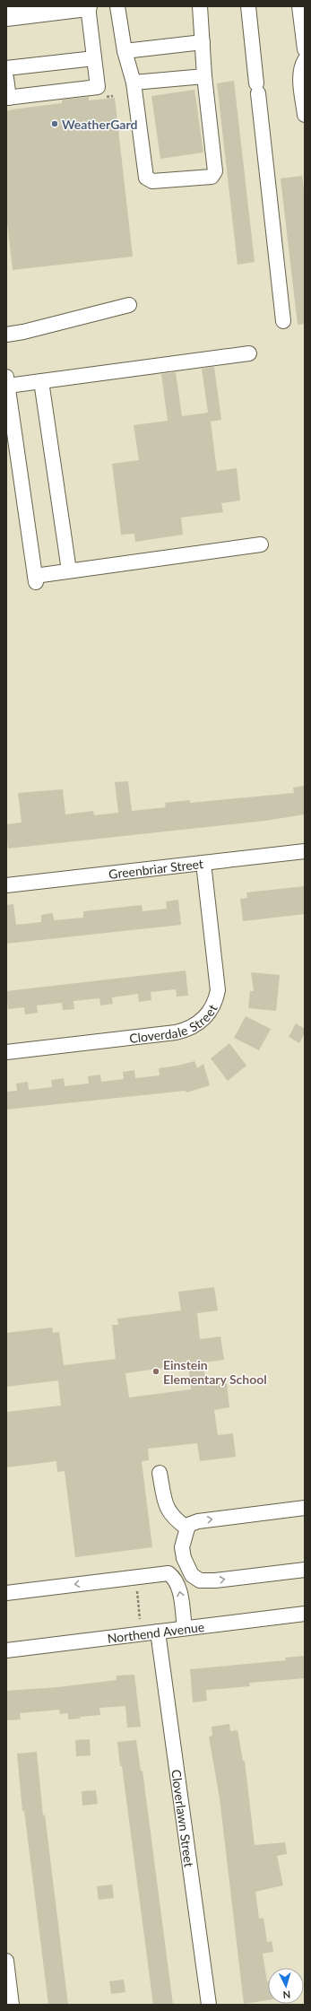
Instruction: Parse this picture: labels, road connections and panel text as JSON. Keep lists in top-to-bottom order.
{
  "streets": {
    "street": [
      "Greenbriar Street",
      "Cloverdale Street",
      "Northend Avenue",
      "Cloverlawn Street"
    ]
  },
  "crossings": [
    ["Greenbriar Street", "Cloverdale Street"],
    ["Northend Avenue", "Cloverlawn Street"]
  ],
  "places": ["WeatherGard", "Einstein Elementary School"],
  "north": "bottom"
}
